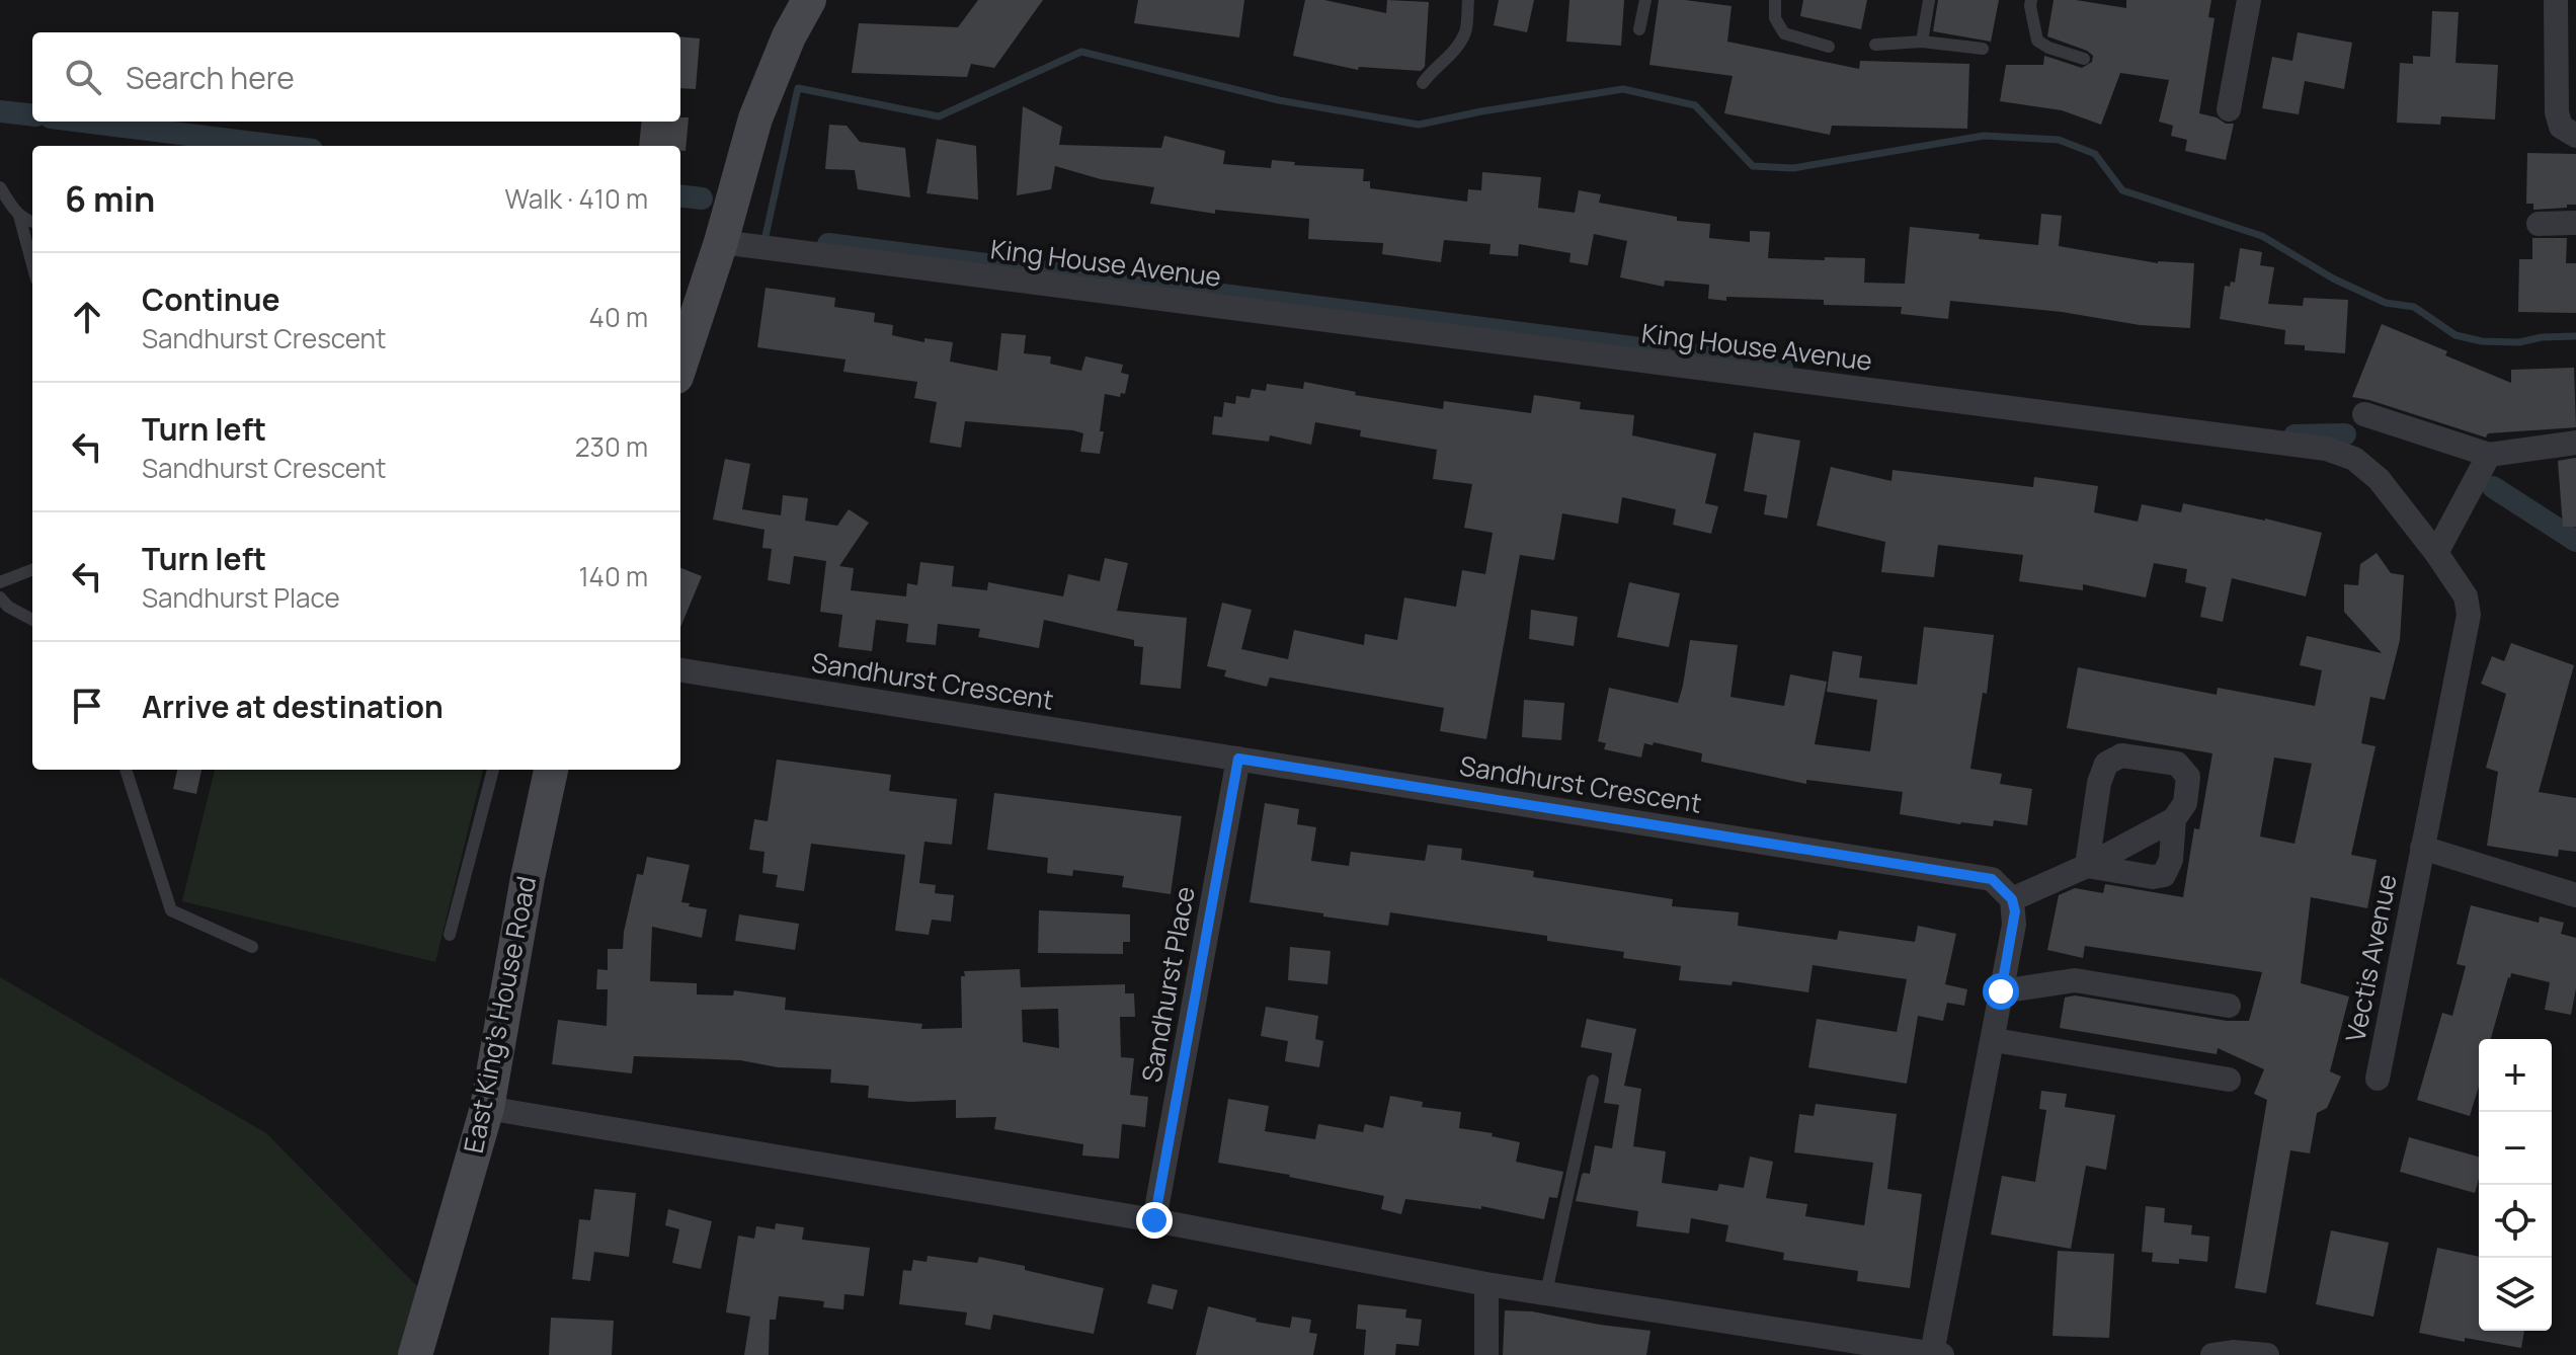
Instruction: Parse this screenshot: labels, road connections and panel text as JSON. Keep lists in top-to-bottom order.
{
  "streets": {
    "main road": ["East King's House Road"],
    "street": [
      "King House Avenue",
      "Sandhurst Crescent",
      "Vectis Avenue",
      "Sandhurst Place"
    ]
  },
  "crossings": [
    ["King House Avenue", "Vectis Avenue"],
    ["Sandhurst Crescent", "Sandhurst Place"]
  ],
  "page": {
    "search": "Search here",
    "heading": ["6 min", "Walk · 410 m"],
    "list": [
      ["Continue", "Sandhurst Crescent", "40 m"],
      ["Turn left", "Sandhurst Crescent", "230 m"],
      ["Turn left", "Sandhurst Place", "140 m"],
      "Arrive at destination"
    ],
    "map_buttons": ["+", "−"]
  }
}
